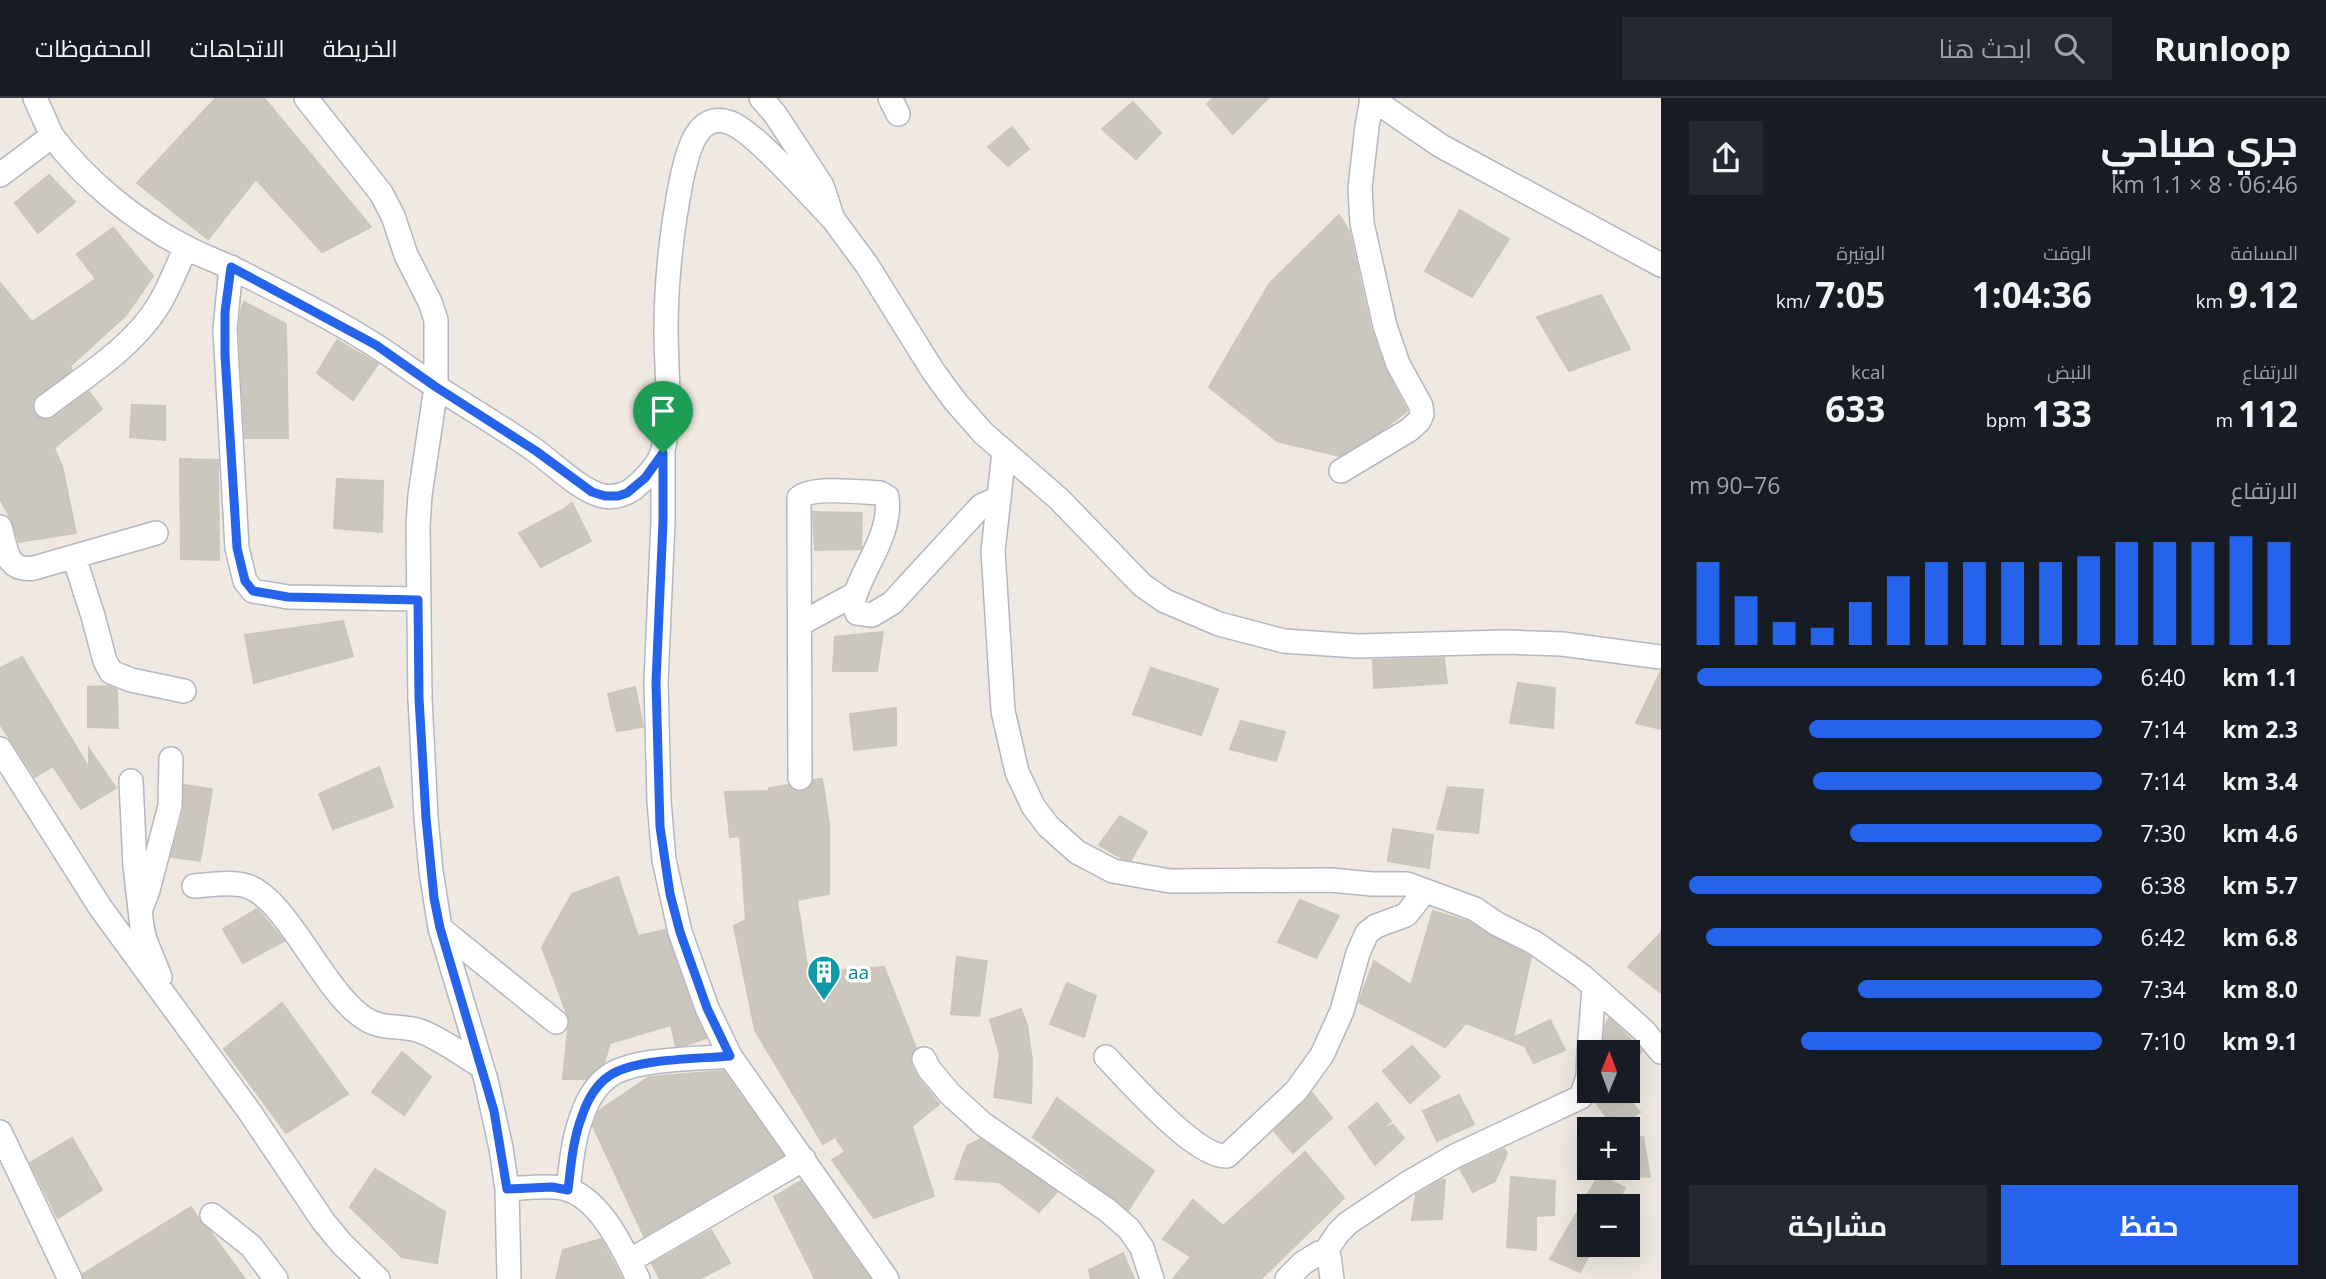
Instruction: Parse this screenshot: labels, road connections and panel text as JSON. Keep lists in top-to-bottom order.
{
  "places": {
    "building": ["aa"]
  },
  "north": "top",
  "page": {
    "header": "Runloop",
    "search": "ابحث هنا",
    "nav": ["الخريطة", "الاتجاهات", "المحفوظات"],
    "heading": ["جري صباحي", "06:46 · 8 × 1.1 km"],
    "stats": [
      ["المسافة", "9.12 km"],
      ["الوقت", "1:04:36"],
      ["الوتيرة", "7:05 /km"],
      ["الارتفاع", "112 m"],
      ["النبض", "133 bpm"],
      ["kcal", "633"]
    ],
    "chart": ["الارتفاع", "76–90 m"],
    "list": [
      {
        "name": "1.1 km",
        "note": "6:40"
      },
      {
        "name": "2.3 km",
        "note": "7:14"
      },
      {
        "name": "3.4 km",
        "note": "7:14"
      },
      {
        "name": "4.6 km",
        "note": "7:30"
      },
      {
        "name": "5.7 km",
        "note": "6:38"
      },
      {
        "name": "6.8 km",
        "note": "6:42"
      },
      {
        "name": "8.0 km",
        "note": "7:34"
      },
      {
        "name": "9.1 km",
        "note": "7:10"
      }
    ],
    "map_buttons": ["+", "−"],
    "buttons": ["حفظ", "مشاركة"]
  }
}
